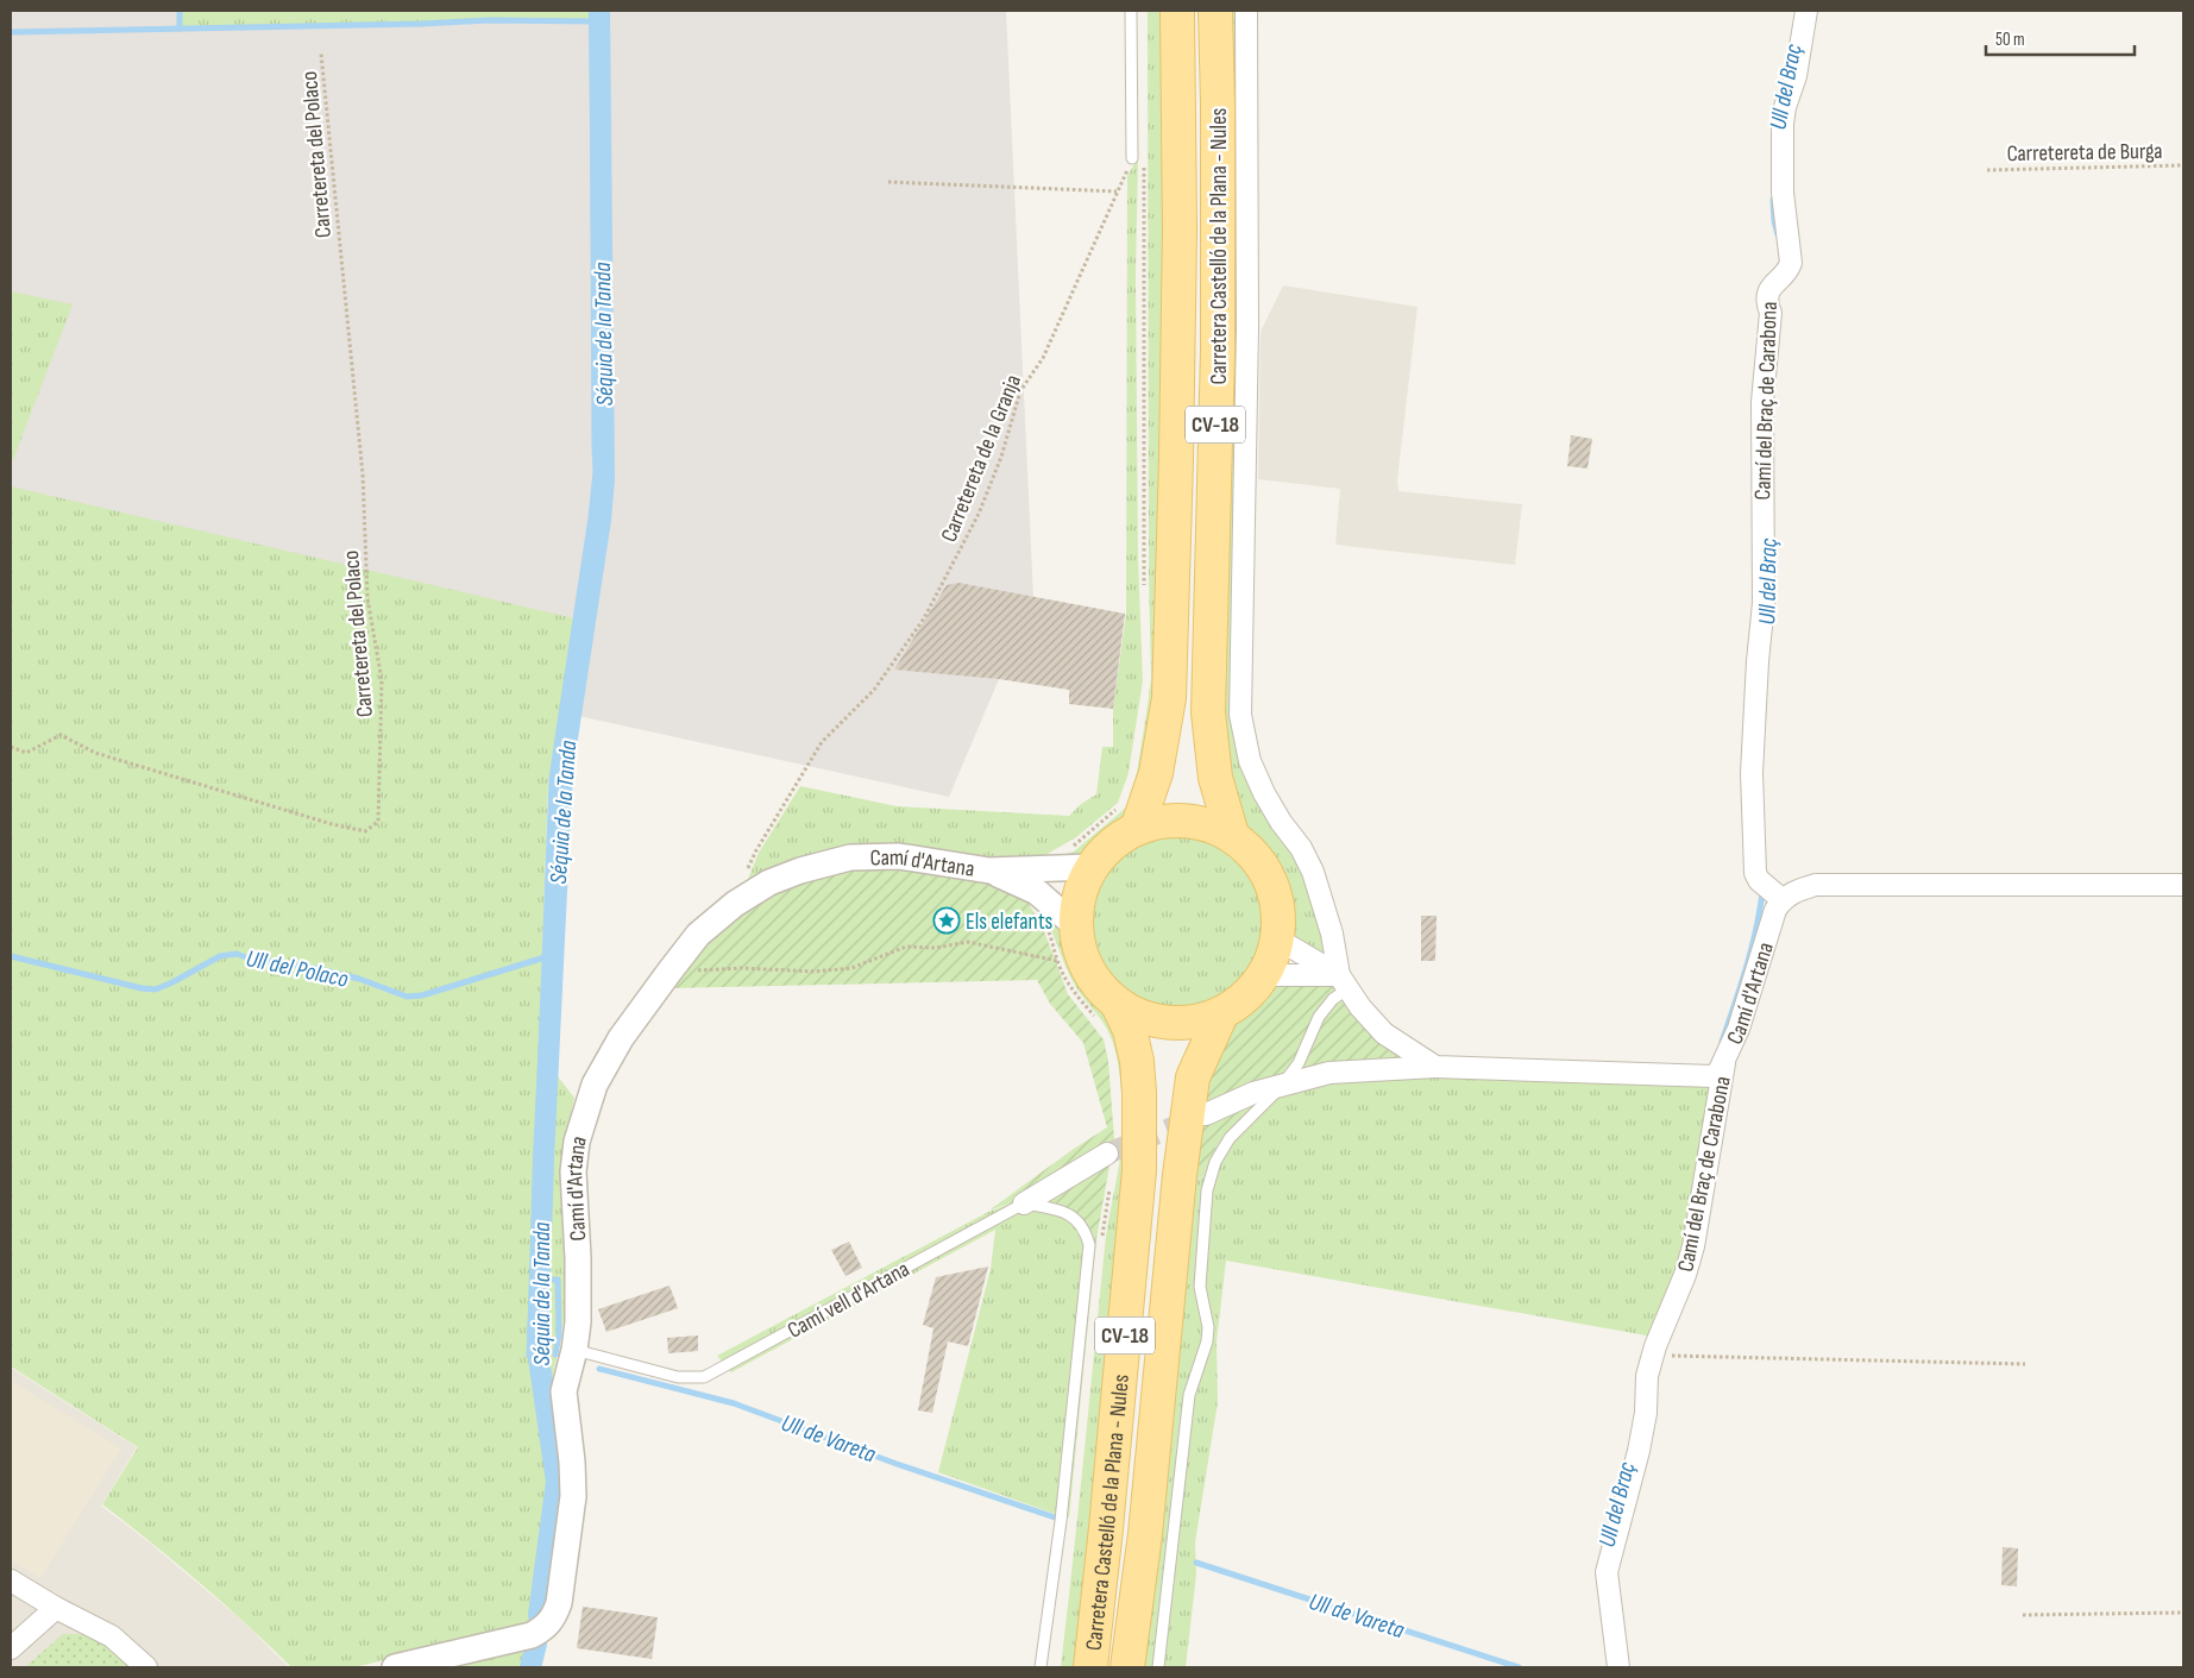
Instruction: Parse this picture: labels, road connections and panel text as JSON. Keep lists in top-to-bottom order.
{
  "streets": {
    "main road": ["Carretera Castelló de la Plana - Nules", "CV-18"],
    "street": ["Camí del Braç de Carabona", "Camí d'Artana", "Camí vell d'Artana"],
    "path": ["Carretereta de Burga", "Carretereta del Polaco", "Carretereta de la Granja"]
  },
  "crossings": [
    ["Carretera Castelló de la Plana - Nules", "CV-18"],
    ["Camí del Braç de Carabona", "Camí d'Artana"],
    ["CV-18", "Camí d'Artana"],
    ["Carretereta de la Granja", "Camí d'Artana"],
    ["Camí d'Artana", "Camí vell d'Artana"]
  ],
  "water": [
    "Ull del Braç",
    "Séquia de la Tanda",
    "Ull del Polaco",
    "Ull de Vareta"
  ],
  "places": {
    "place": ["Els elefants"]
  },
  "scale_bar": "50 m"
}
